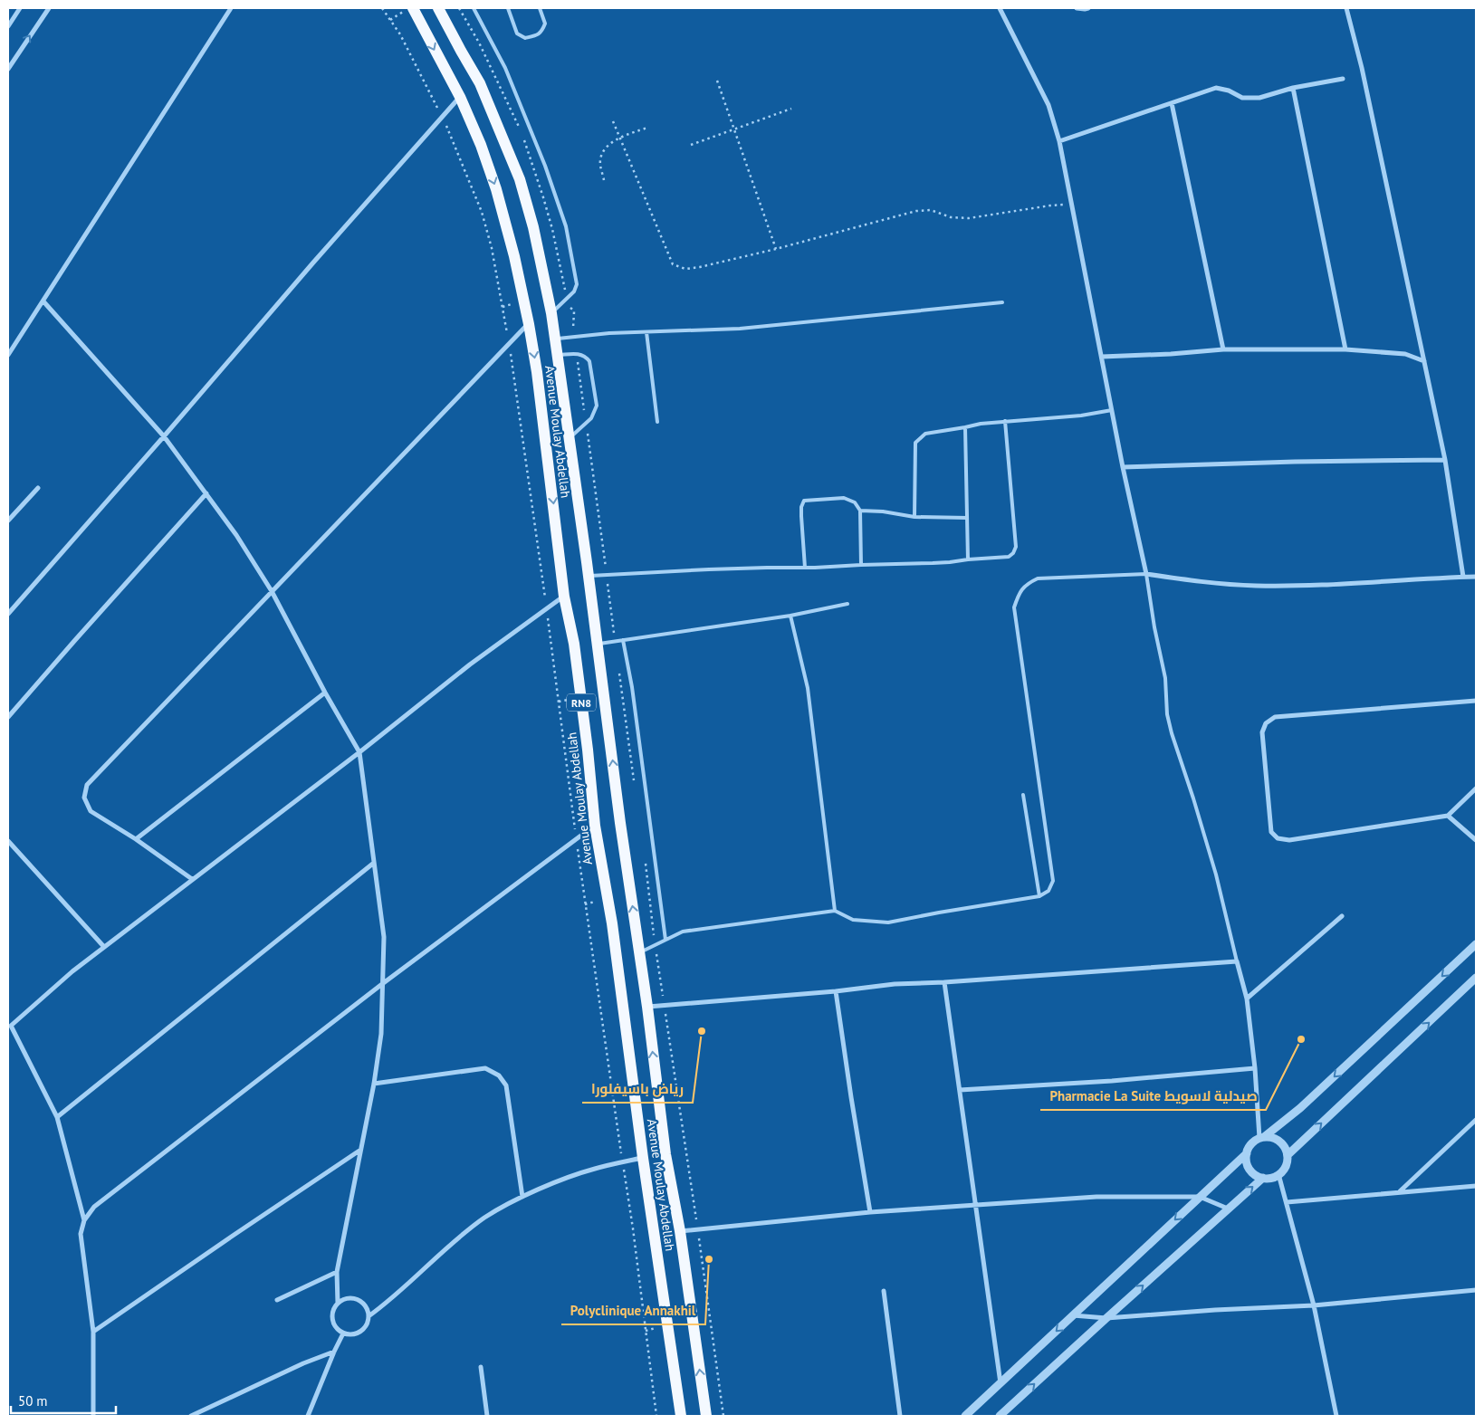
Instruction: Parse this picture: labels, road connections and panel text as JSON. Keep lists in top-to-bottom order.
{
  "streets": {
    "main road": ["Avenue Moulay Abdellah", "RN8"]
  },
  "places": ["رياض باسيفلورا", "Pharmacie La Suite صيدلية لاسويط", "Polyclinique Annakhil"],
  "scale_bar": "50 m"
}
